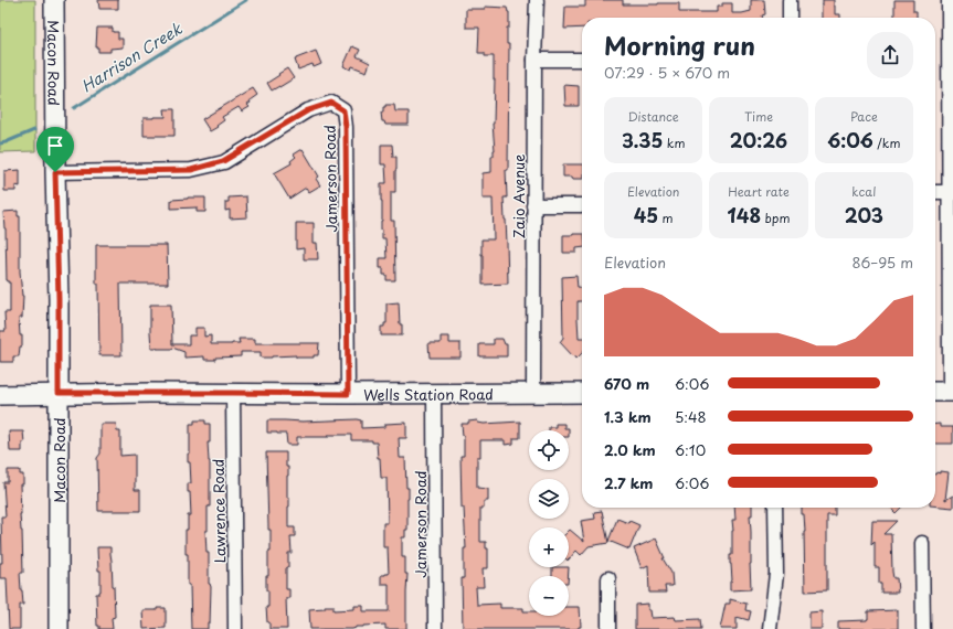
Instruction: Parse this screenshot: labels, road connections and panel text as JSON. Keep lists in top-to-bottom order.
{
  "streets": {
    "main road": ["Macon Road", "Wells Station Road"],
    "street": ["Jamerson Road", "Zaio Avenue", "Lawrence Road"]
  },
  "crossings": [
    ["Macon Road", "Jamerson Road"],
    ["Macon Road", "Wells Station Road"],
    ["Jamerson Road", "Wells Station Road"],
    ["Zaio Avenue", "Wells Station Road"],
    ["Wells Station Road", "Lawrence Road"]
  ],
  "water": ["Harrison Creek"],
  "page": {
    "heading": ["Morning run", "07:29 · 5 × 670 m"],
    "stats": [
      ["Distance", "3.35 km"],
      ["Time", "20:26"],
      ["Pace", "6:06 /km"],
      ["Elevation", "45 m"],
      ["Heart rate", "148 bpm"],
      ["kcal", "203"]
    ],
    "chart": ["Elevation", "86–95 m"],
    "list": [
      {
        "name": "670 m",
        "note": "6:06"
      },
      {
        "name": "1.3 km",
        "note": "5:48"
      },
      {
        "name": "2.0 km",
        "note": "6:10"
      },
      {
        "name": "2.7 km",
        "note": "6:06"
      }
    ],
    "map_buttons": ["+", "−"]
  }
}
